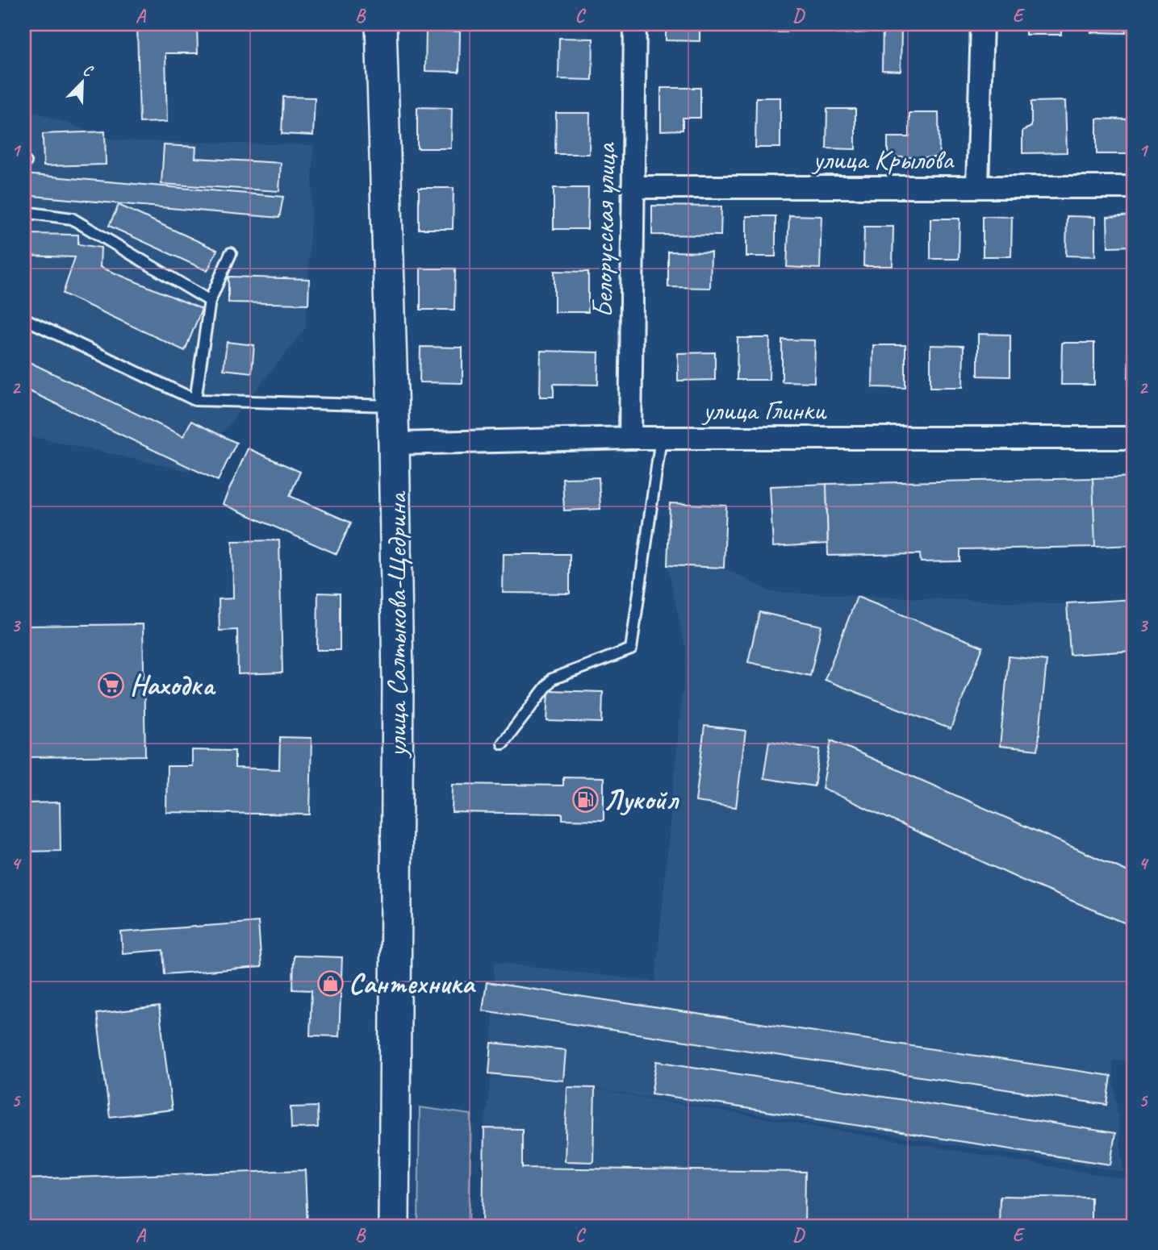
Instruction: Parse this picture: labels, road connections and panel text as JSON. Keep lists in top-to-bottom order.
{
  "streets": {
    "main road": ["улица Салтыкова-Щедрина"],
    "street": ["улица Крылова", "Белорусская улица", "улица Глинки"]
  },
  "crossings": [
    ["улица Крылова", "Белорусская улица"],
    ["Белорусская улица", "улица Глинки"],
    ["улица Глинки", "улица Салтыкова-Щедрина"]
  ],
  "places": {
    "supermarket": ["Находка"],
    "fuel station": ["Лукойл"],
    "shop": ["Сантехника"]
  },
  "north": "top right",
  "grid": {
    "columns": [
      "A",
      "B",
      "C",
      "D",
      "E"
    ],
    "rows": [
      "1",
      "2",
      "3",
      "4",
      "5"
    ]
  }
}
